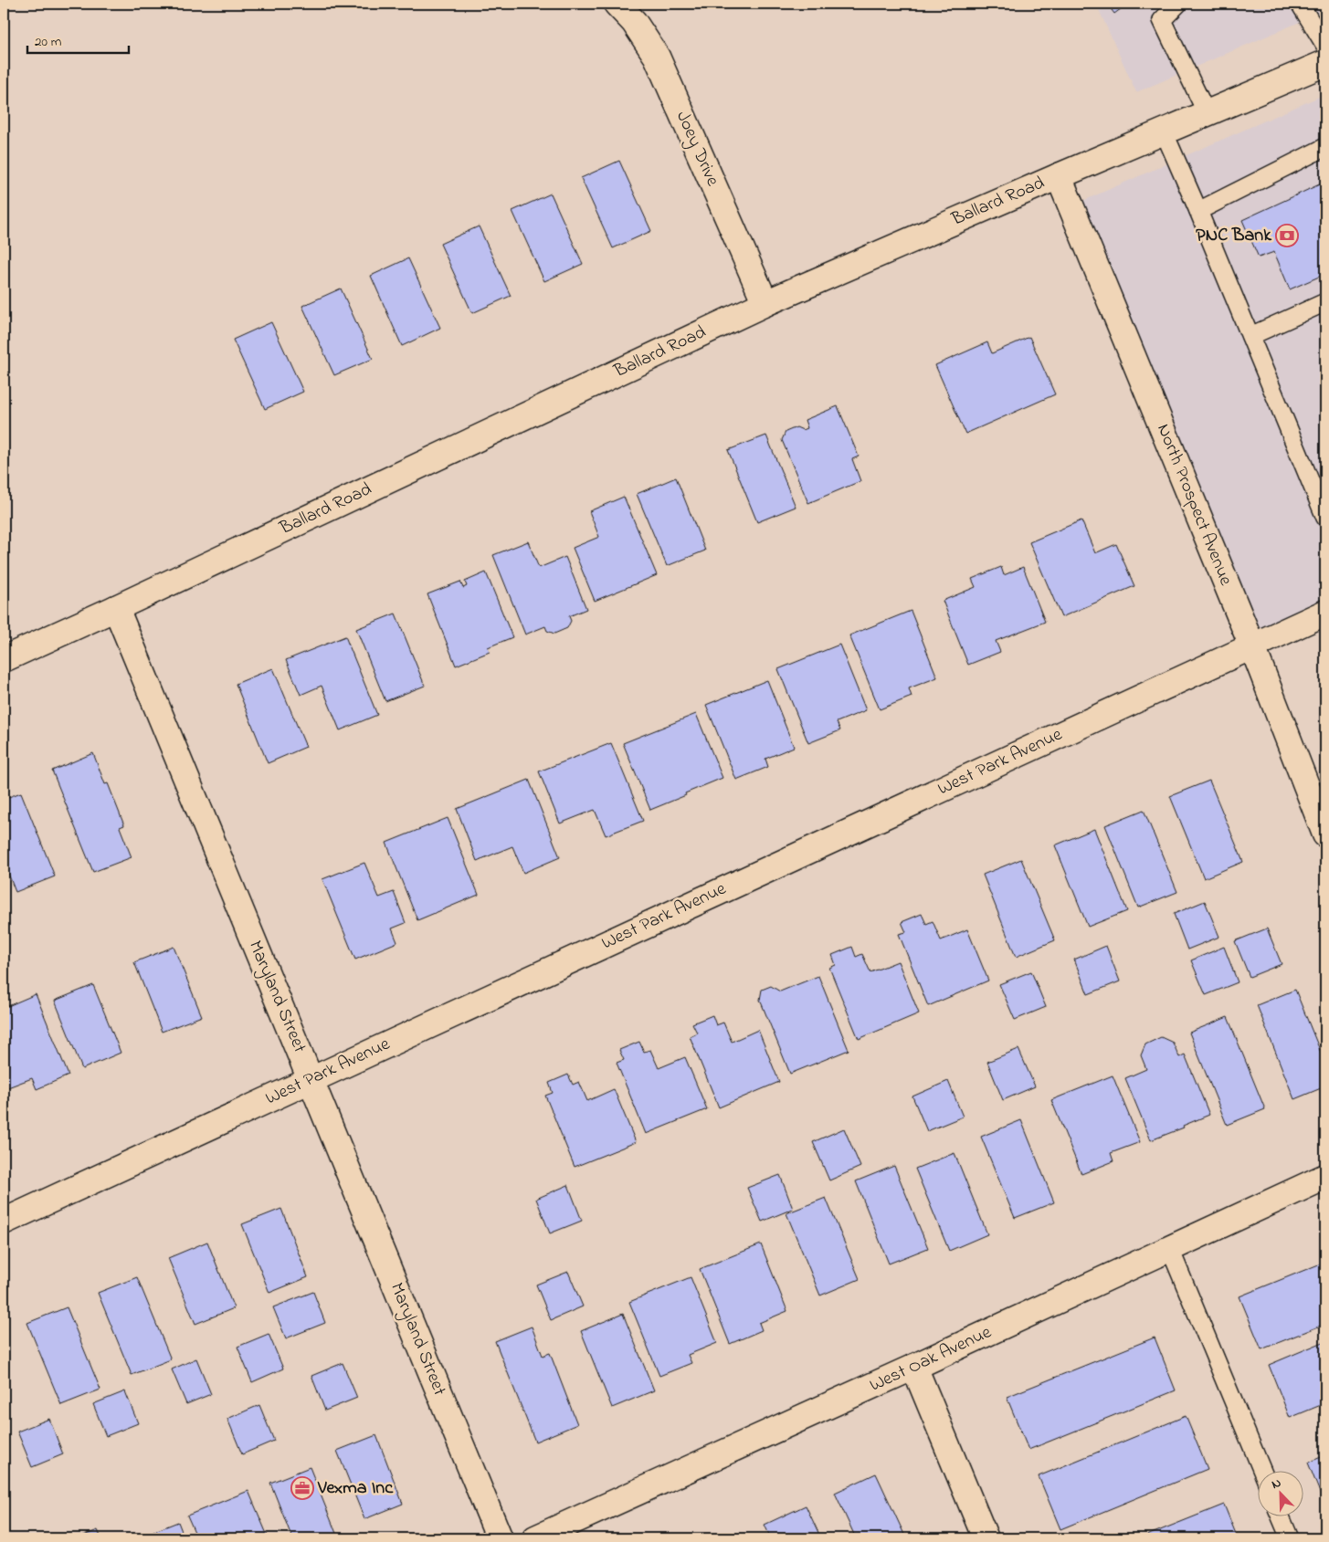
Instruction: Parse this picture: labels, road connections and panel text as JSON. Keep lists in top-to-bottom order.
{
  "streets": {
    "street": [
      "Joey Drive",
      "Ballard Road",
      "North Prospect Avenue",
      "West Park Avenue",
      "Maryland Street",
      "West Oak Avenue"
    ]
  },
  "crossings": [
    ["Joey Drive", "Ballard Road"],
    ["Ballard Road", "North Prospect Avenue"],
    ["Ballard Road", "Maryland Street"],
    ["North Prospect Avenue", "West Park Avenue"],
    ["West Park Avenue", "Maryland Street"]
  ],
  "places": {
    "bank": ["PNC Bank"],
    "office": ["Vexma Inc"]
  },
  "scale_bar": "20 m",
  "north": "top left"
}
